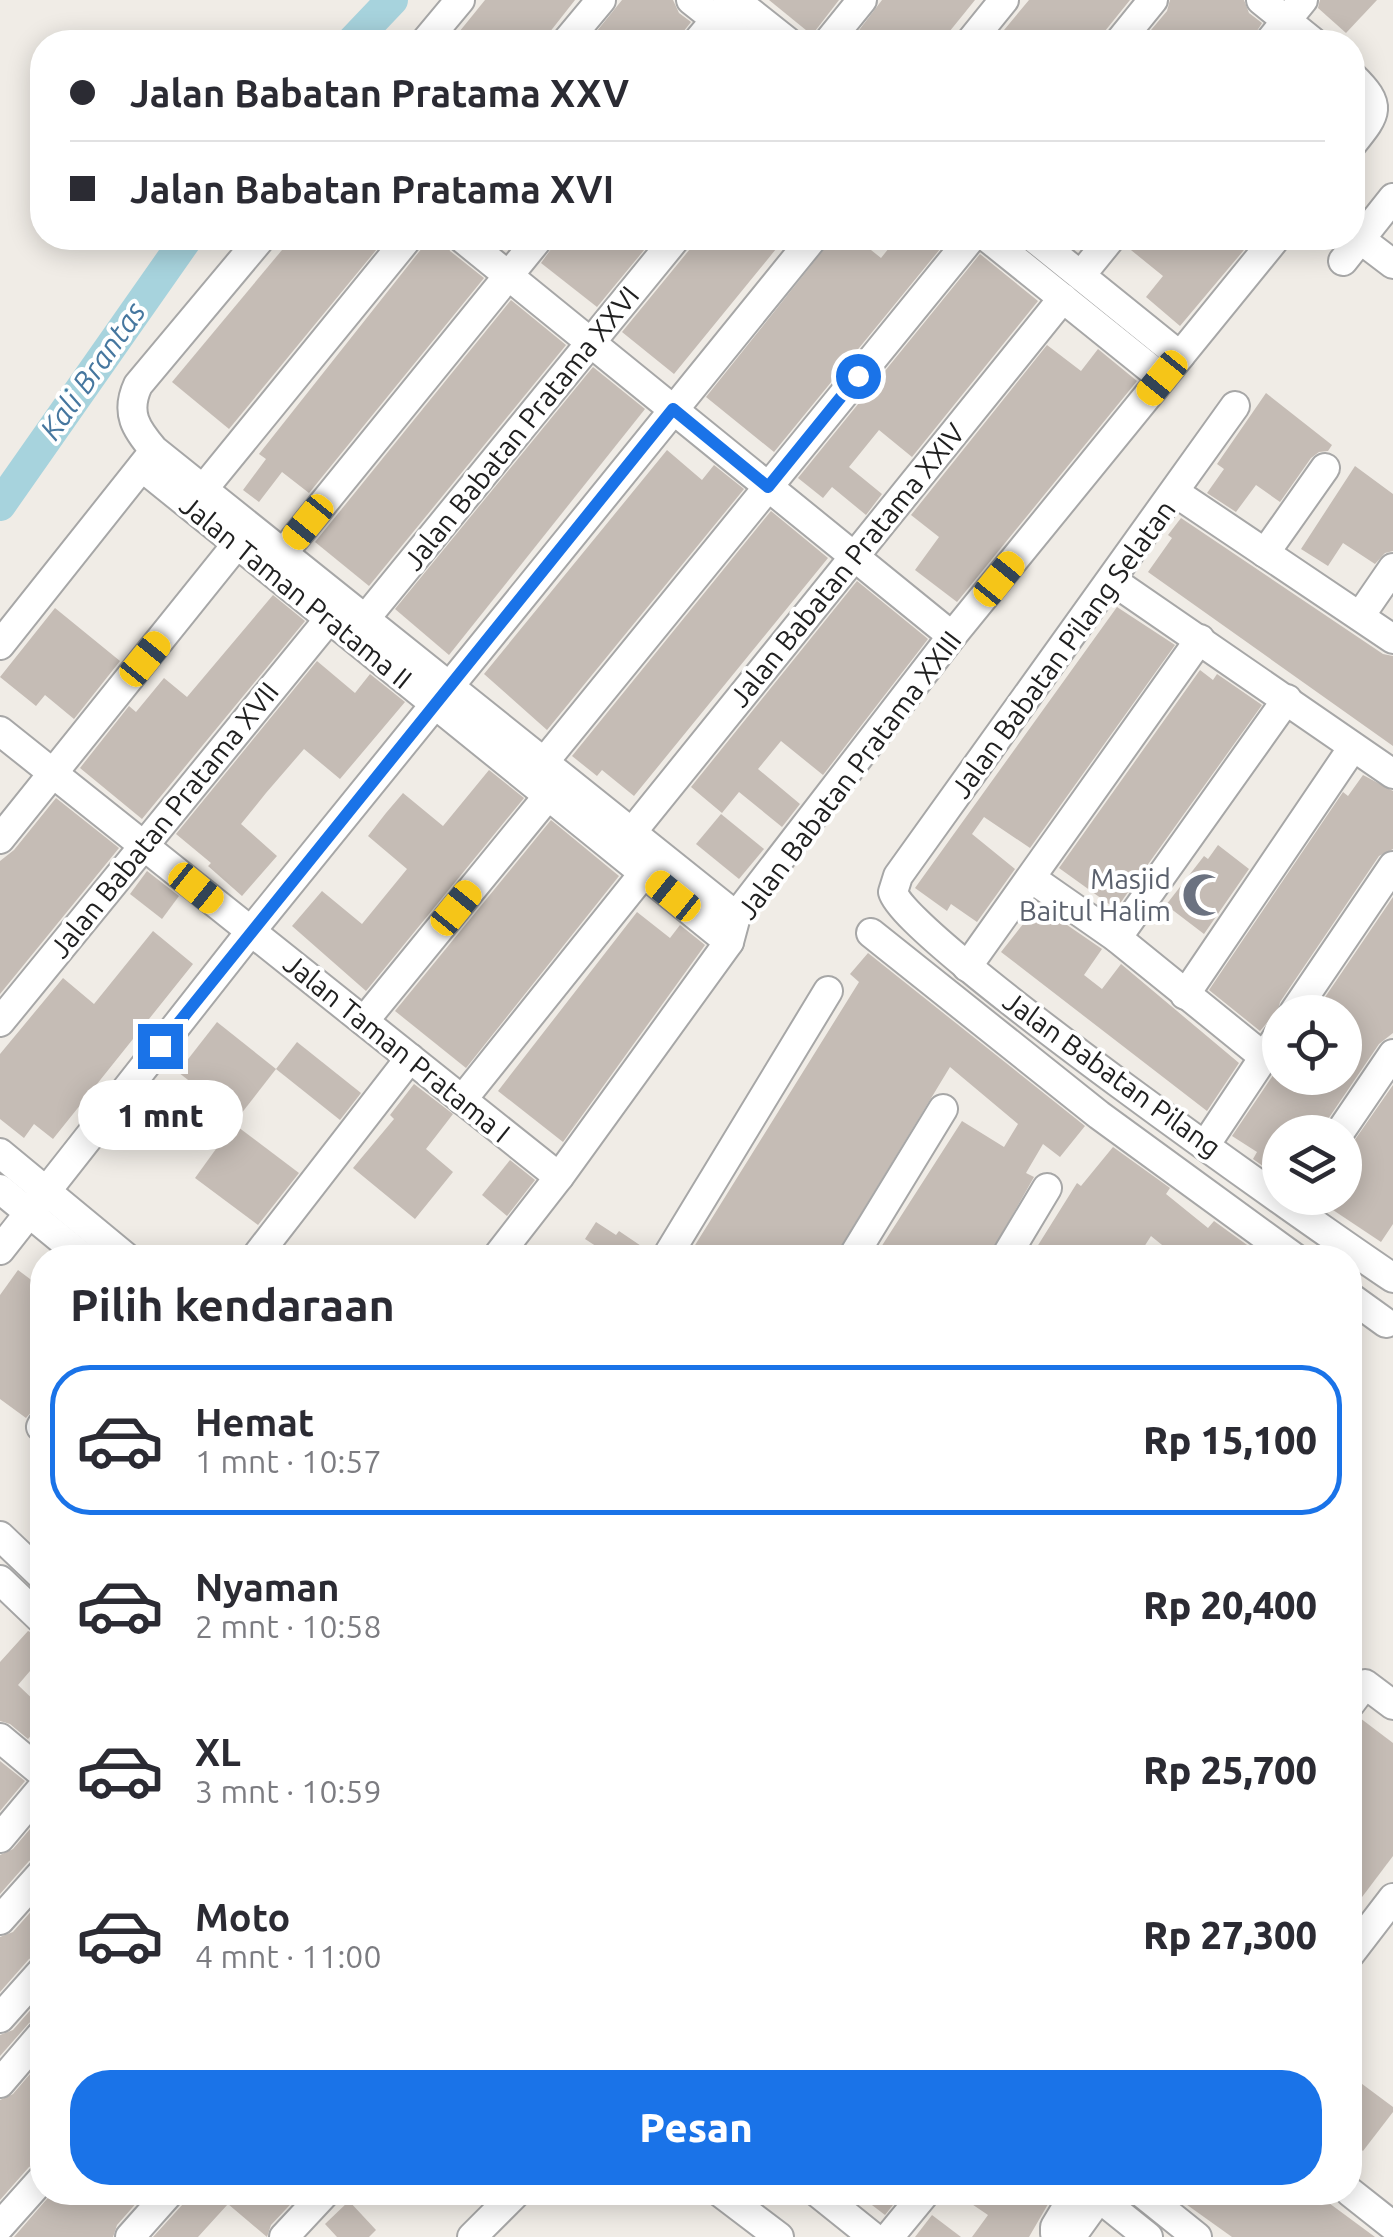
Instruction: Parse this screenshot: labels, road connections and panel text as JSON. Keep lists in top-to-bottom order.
{
  "streets": {
    "street": [
      "Jalan Babatan Pratama XXVI",
      "Jalan Babatan Pratama XXIV",
      "Jalan Taman Pratama II",
      "Jalan Babatan Pilang Selatan",
      "Jalan Babatan Pratama XXIII",
      "Jalan Babatan Pratama XVII",
      "Jalan Taman Pratama I",
      "Jalan Babatan Pilang"
    ]
  },
  "crossings": [
    ["Jalan Babatan Pratama XXVI", "Jalan Taman Pratama II"],
    ["Jalan Babatan Pratama XXIV", "Jalan Taman Pratama II"],
    ["Jalan Taman Pratama II", "Jalan Babatan Pratama XXIII"],
    ["Jalan Taman Pratama II", "Jalan Babatan Pratama XVII"],
    ["Jalan Babatan Pilang Selatan", "Jalan Babatan Pilang"],
    ["Jalan Babatan Pratama XXIII", "Jalan Taman Pratama I"],
    ["Jalan Babatan Pratama XVII", "Jalan Taman Pratama I"]
  ],
  "water": ["Kali Brantas"],
  "places": {
    "mosque": ["Masjid Baitul Halim"]
  },
  "page": {
    "banner": ["Jalan Babatan Pratama XXV", "Jalan Babatan Pratama XVI"],
    "bubble": "1 mnt",
    "heading": "Pilih kendaraan",
    "list": [
      {
        "name": "Hemat",
        "note": "1 mnt · 10:57",
        "value": "Rp 15,100"
      },
      {
        "name": "Nyaman",
        "note": "2 mnt · 10:58",
        "value": "Rp 20,400"
      },
      {
        "name": "XL",
        "note": "3 mnt · 10:59",
        "value": "Rp 25,700"
      },
      {
        "name": "Moto",
        "note": "4 mnt · 11:00",
        "value": "Rp 27,300"
      }
    ],
    "buttons": "Pesan"
  }
}
